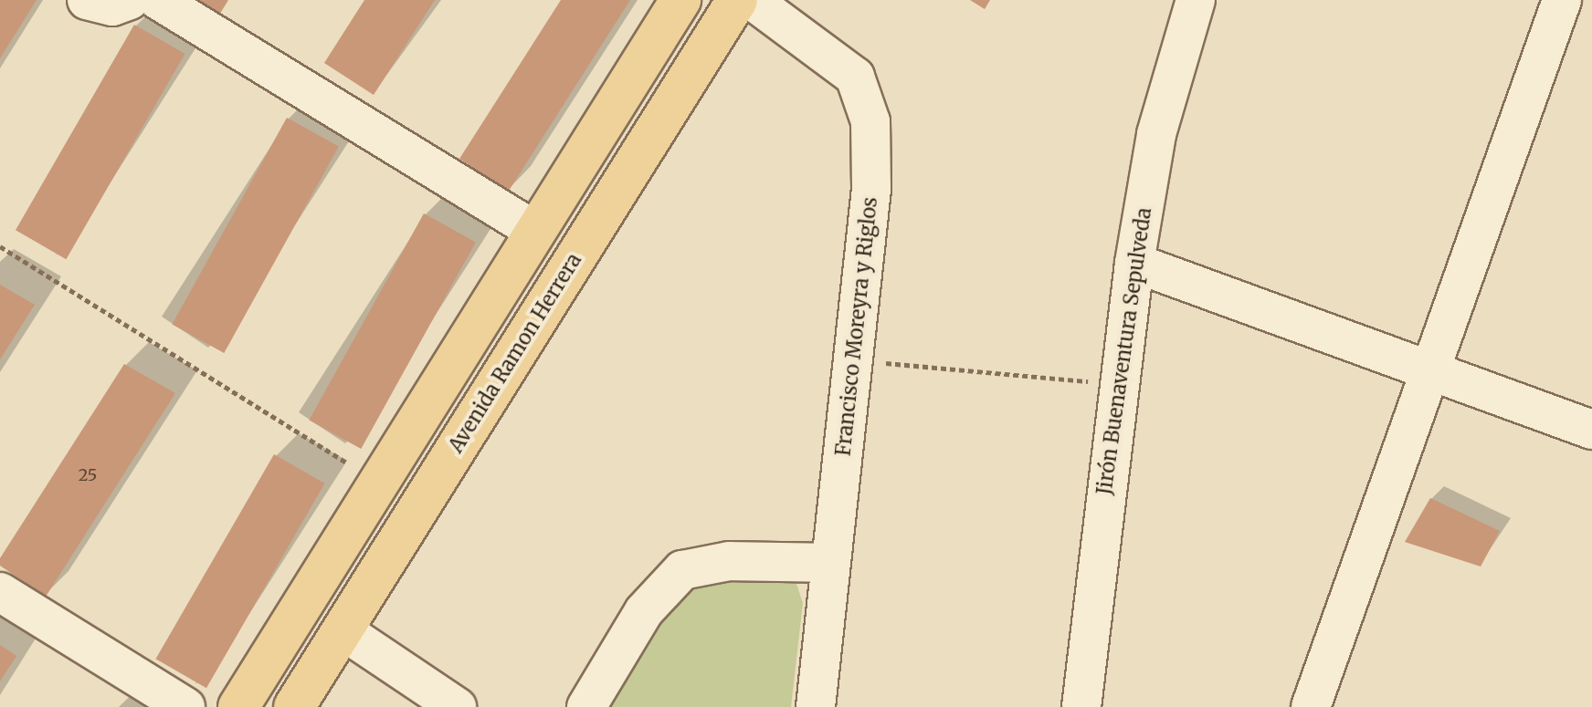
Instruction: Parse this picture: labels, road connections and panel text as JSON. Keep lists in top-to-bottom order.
{
  "streets": {
    "main road": ["Avenida Ramon Herrera"],
    "street": ["Francisco Moreyra y Riglos", "Jirón Buenaventura Sepulveda"]
  },
  "house_numbers": ["25"]
}
